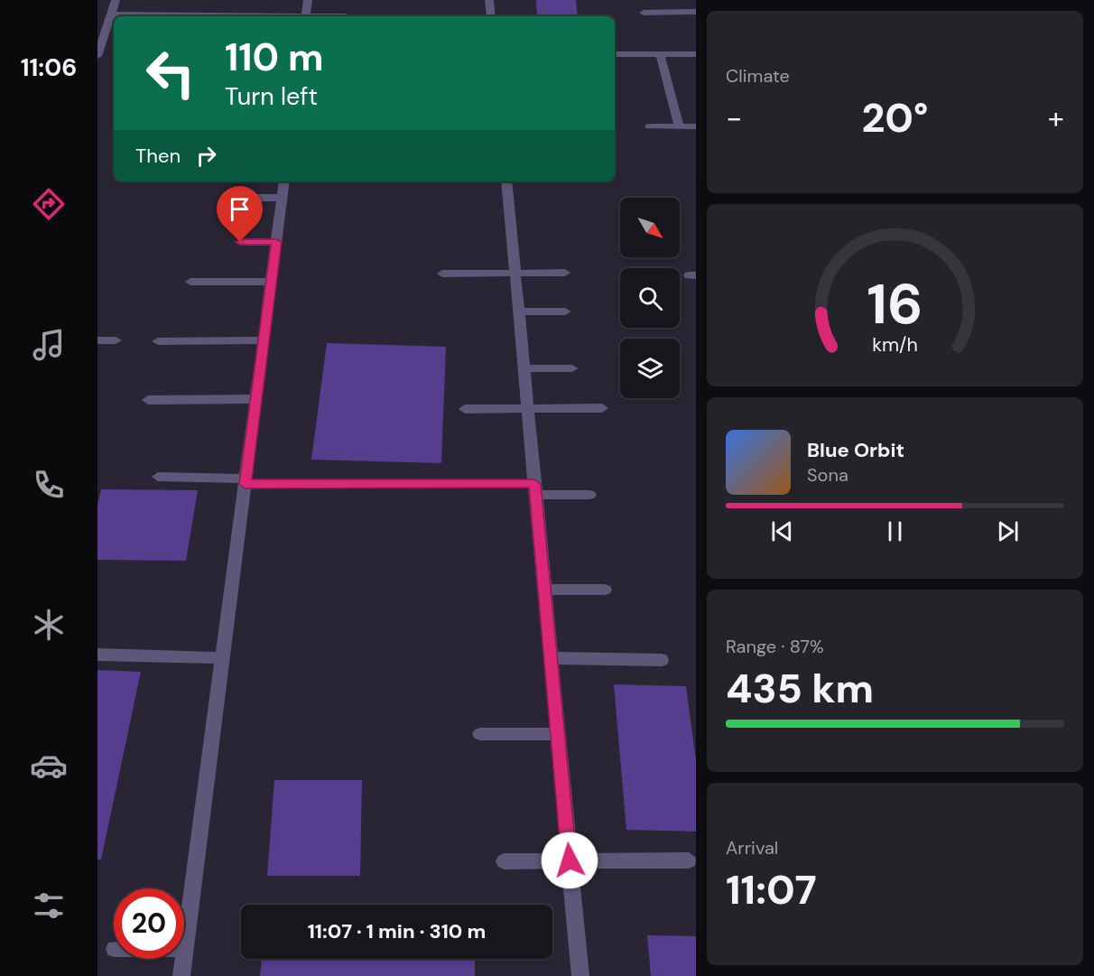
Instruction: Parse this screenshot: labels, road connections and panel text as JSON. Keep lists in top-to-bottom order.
{
  "north": "bottom right",
  "page": {
    "tabs": "11:06",
    "tile": [
      "Climate",
      ["Range · 87%", "435 km"],
      ["Arrival", "11:07"]
    ],
    "turn": ["110 m", "Turn left"],
    "heat": ["−", "20°", "+"],
    "then": "Then",
    "song": ["Blue Orbit", "Sona"],
    "limit": "20",
    "trip": "11:07 · 1 min · 310 m",
    "gauge": ["16", "km/h"]
  }
}
